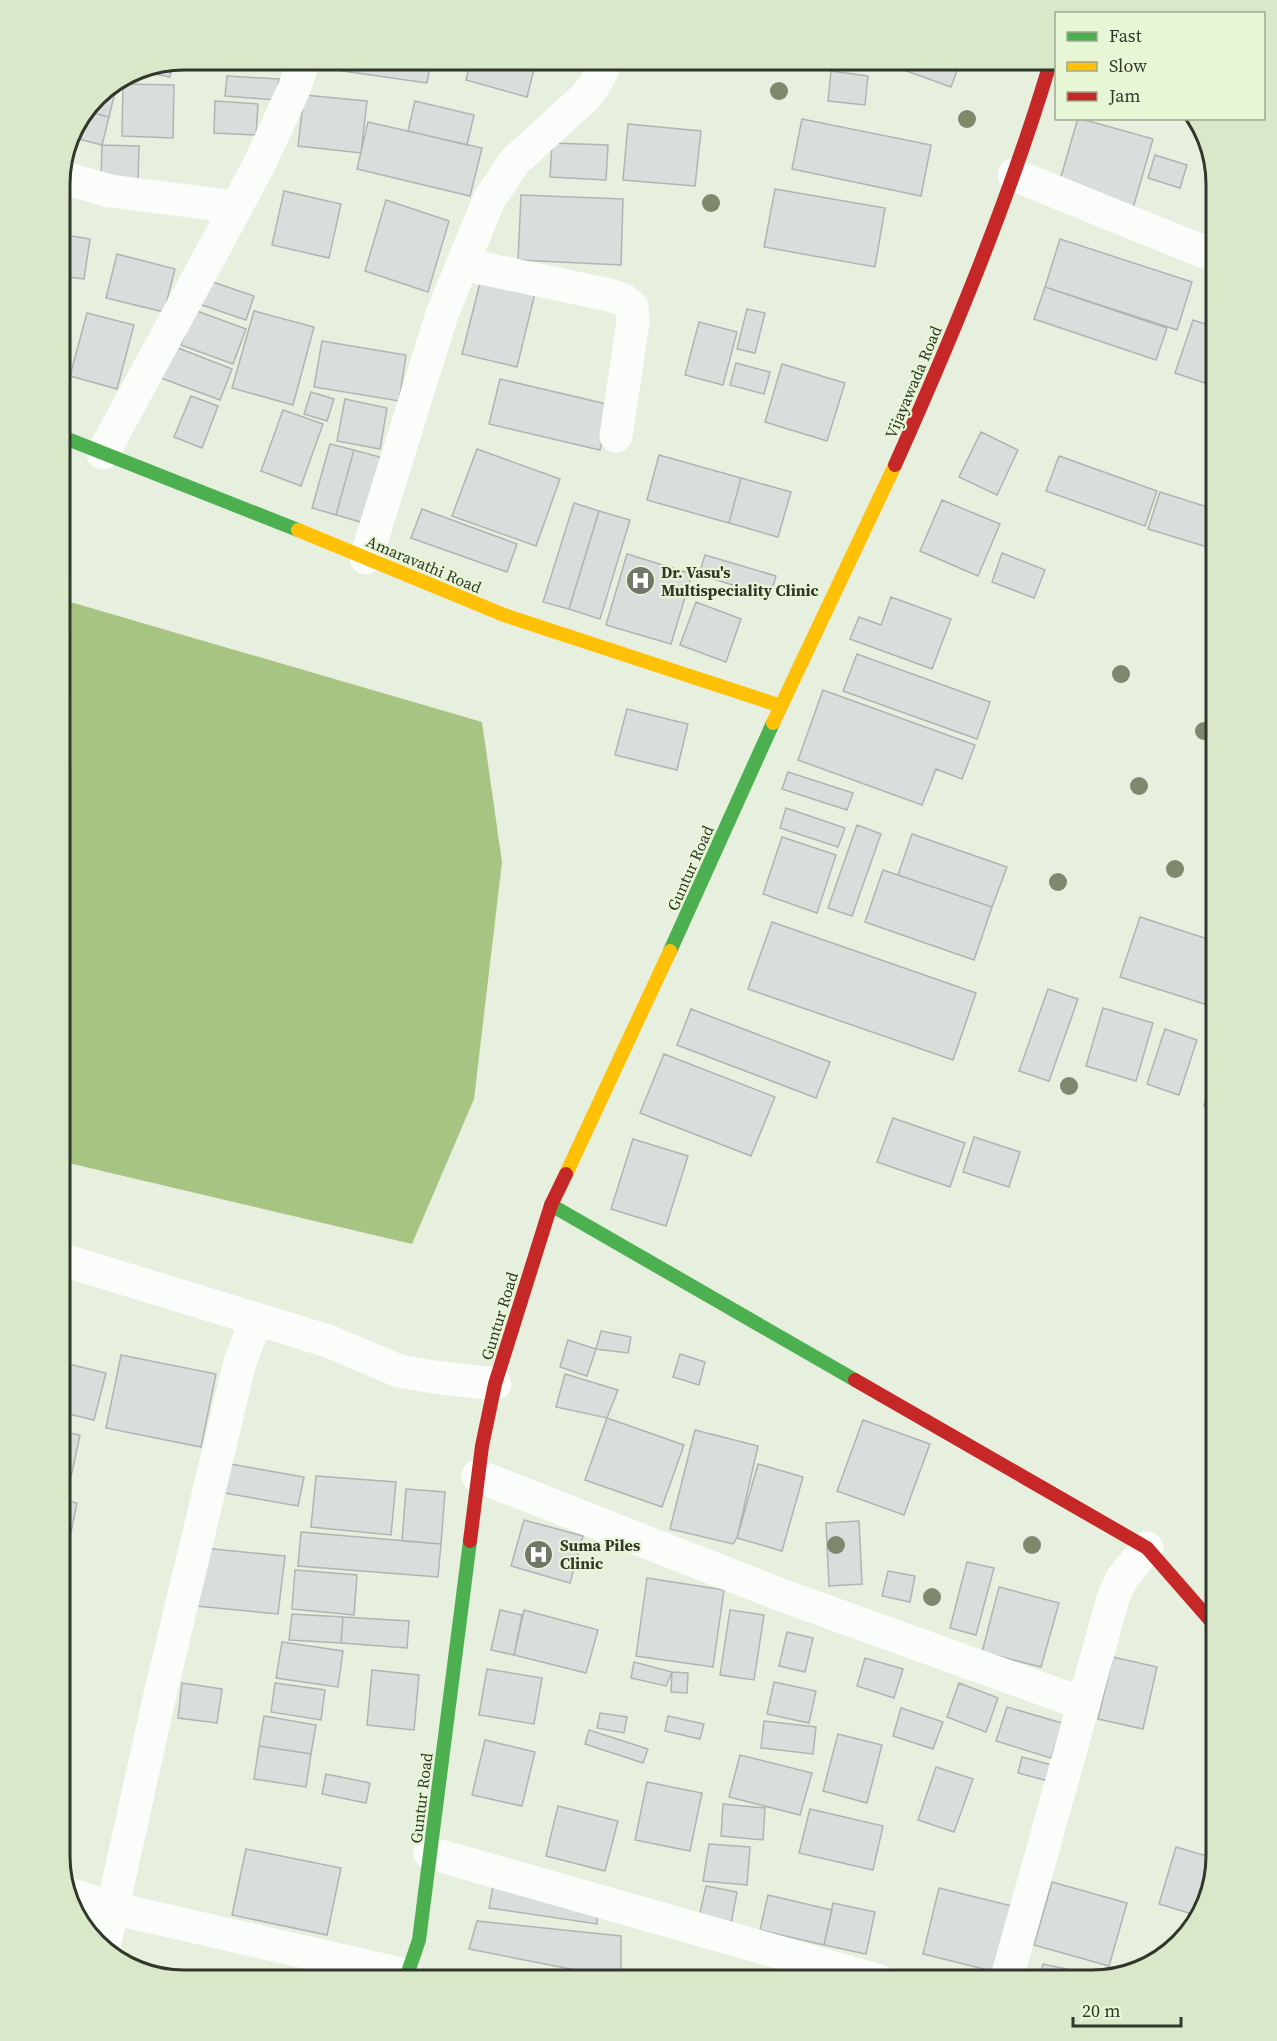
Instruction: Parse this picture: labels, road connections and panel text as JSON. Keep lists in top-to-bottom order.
{
  "streets": {
    "main road": ["Vijayawada Road", "Amaravathi Road", "Guntur Road"]
  },
  "crossings": [
    ["Vijayawada Road", "Amaravathi Road"],
    ["Vijayawada Road", "Guntur Road"],
    ["Amaravathi Road", "Guntur Road"]
  ],
  "places": {
    "hospital": ["Dr. Vasu's Multispeciality Clinic", "Suma Piles Clinic"]
  },
  "legend": ["Fast", "Slow", "Jam"],
  "scale_bar": "20 m"
}
